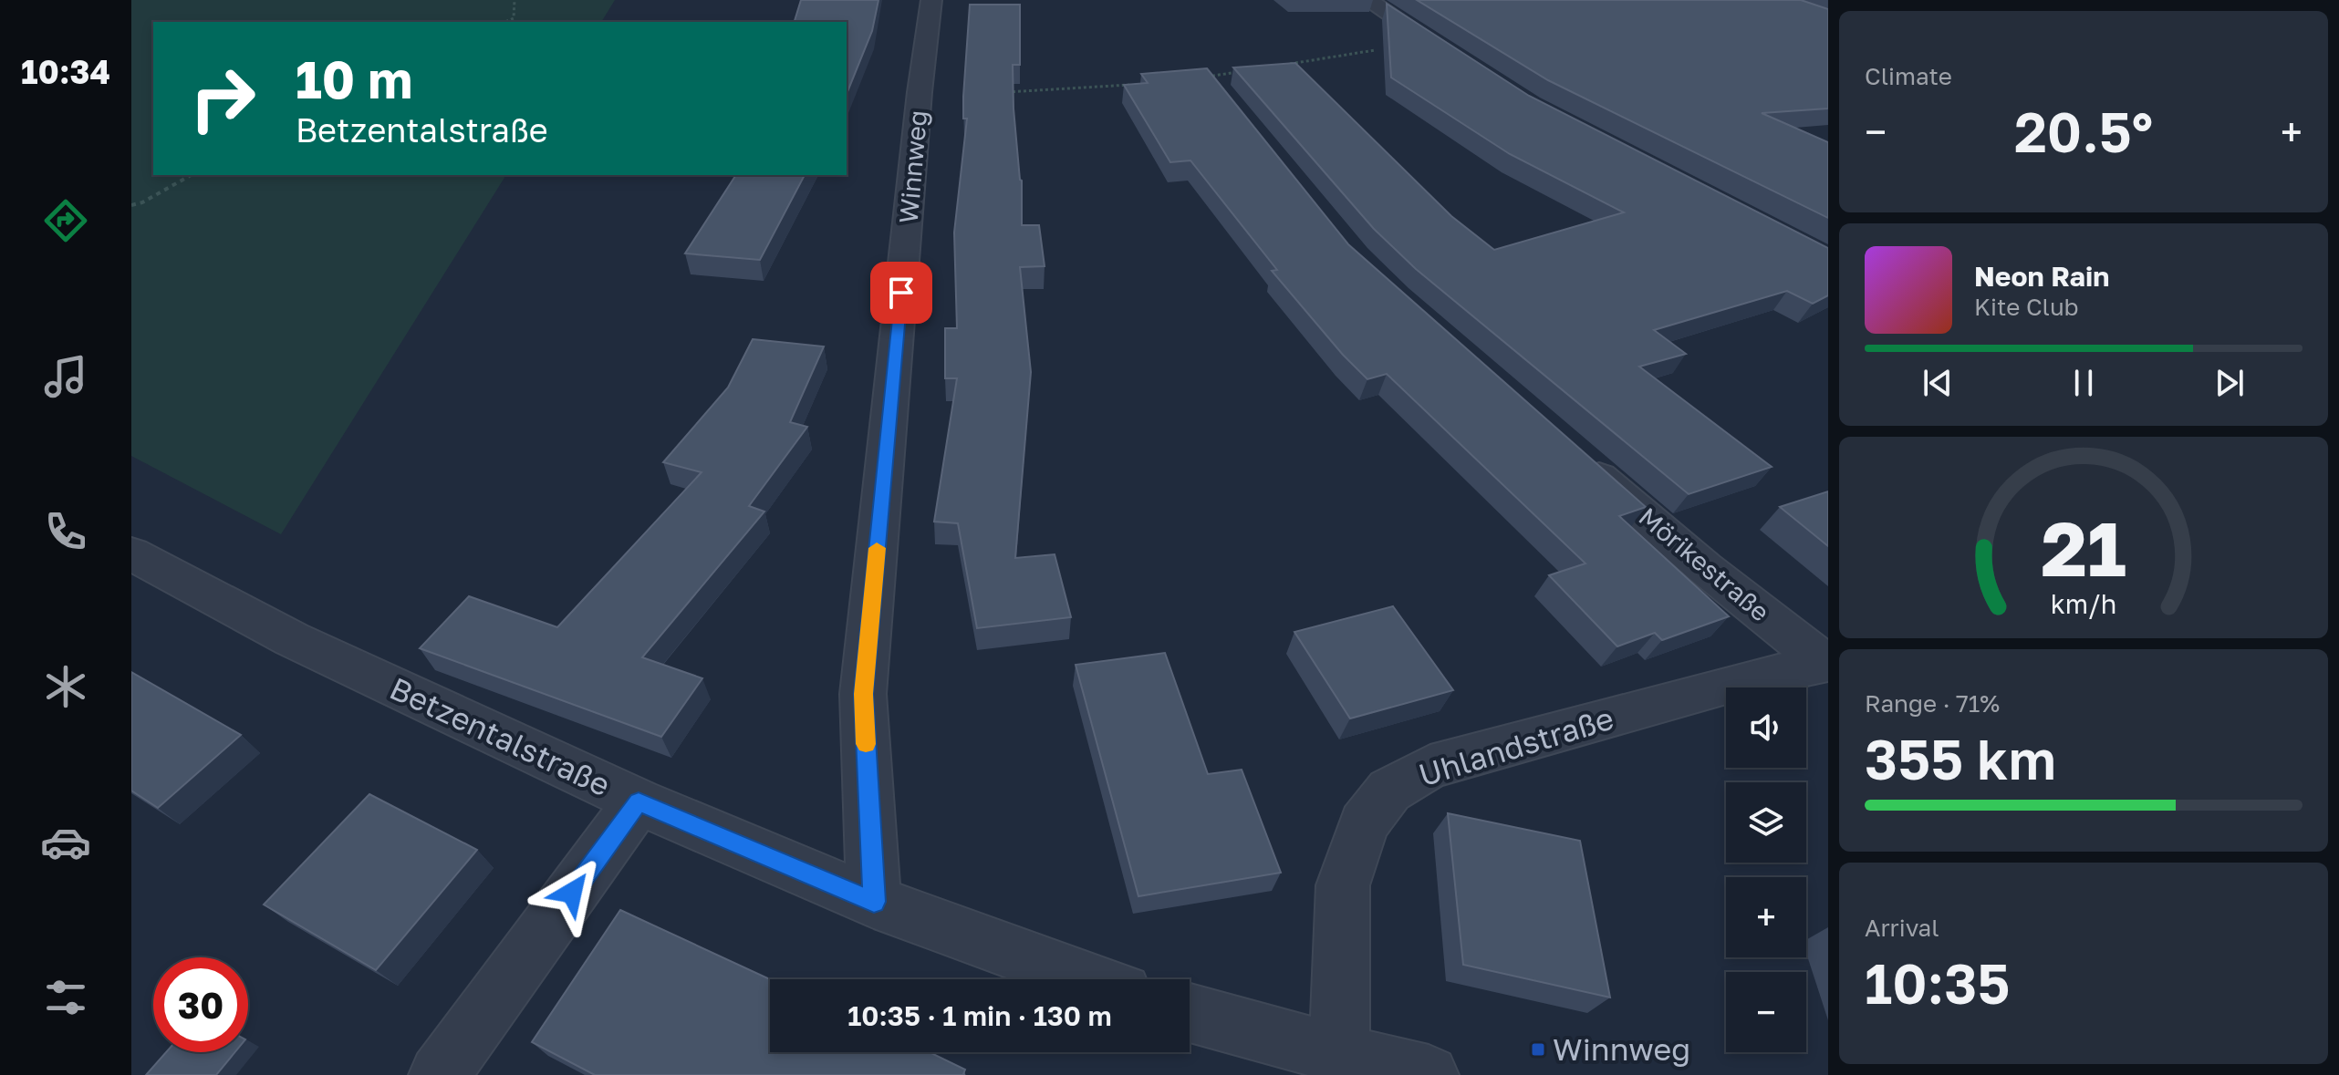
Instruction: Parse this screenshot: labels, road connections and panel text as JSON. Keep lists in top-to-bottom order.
{
  "streets": {
    "street": [
      "Winnweg",
      "Mörikestraße",
      "Betzentalstraße",
      "Uhlandstraße"
    ]
  },
  "crossings": [
    ["Winnweg", "Betzentalstraße"],
    ["Mörikestraße", "Uhlandstraße"]
  ],
  "places": {
    "transit": ["Winnweg"]
  },
  "page": {
    "tabs": "10:34",
    "tile": [
      "Climate",
      ["Range · 71%", "355 km"],
      ["Arrival", "10:35"]
    ],
    "turn": ["10 m", "Betzentalstraße"],
    "heat": ["−", "20.5°", "+"],
    "song": ["Neon Rain", "Kite Club"],
    "map_buttons": ["+", "−"],
    "limit": "30",
    "trip": "10:35 · 1 min · 130 m",
    "gauge": ["21", "km/h"]
  }
}
